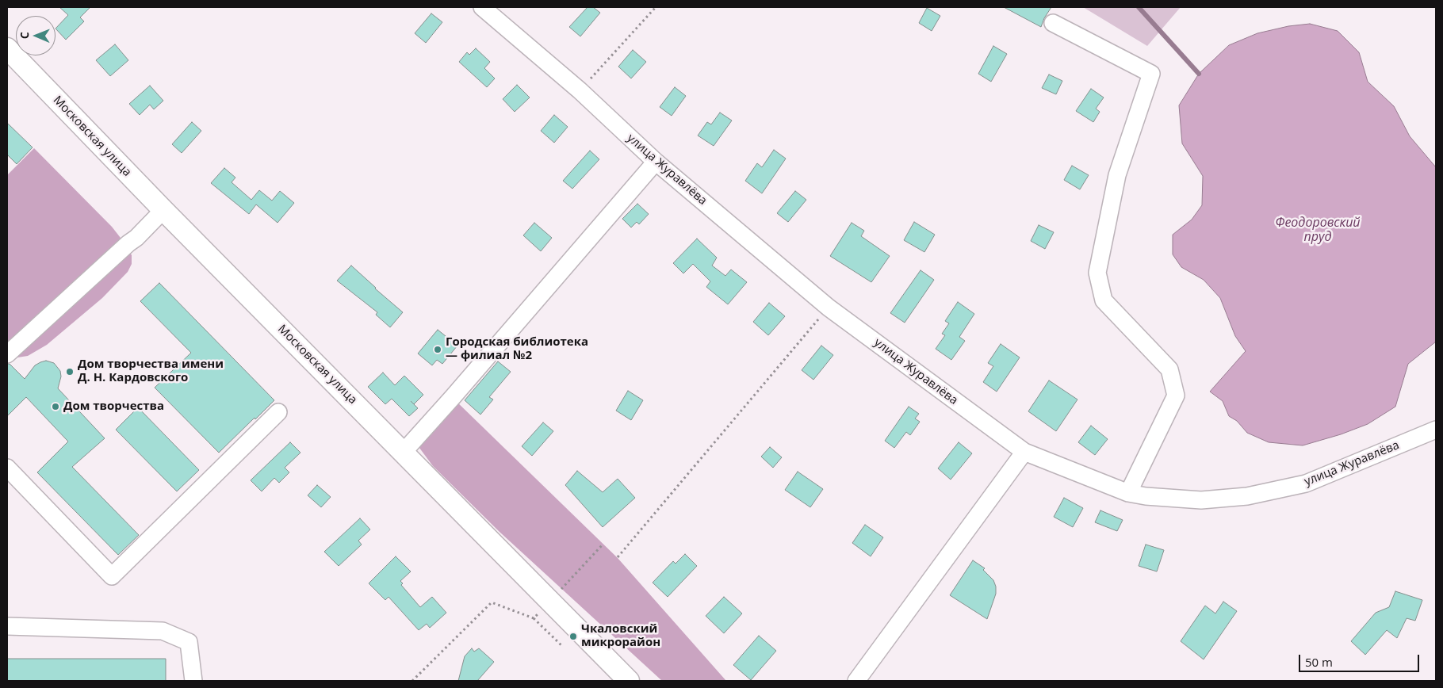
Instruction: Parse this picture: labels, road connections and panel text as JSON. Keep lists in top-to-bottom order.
{
  "streets": {
    "main road": ["Московская улица"],
    "street": ["улица Журавлёва"]
  },
  "water": ["Феодоровский пруд"],
  "places": [
    "Городская библиотека — филиал №2",
    "Дом творчества имени Д. Н. Кардовского",
    "Дом творчества",
    "Чкаловский микрорайон"
  ],
  "scale_bar": "50 m",
  "north": "left"
}
